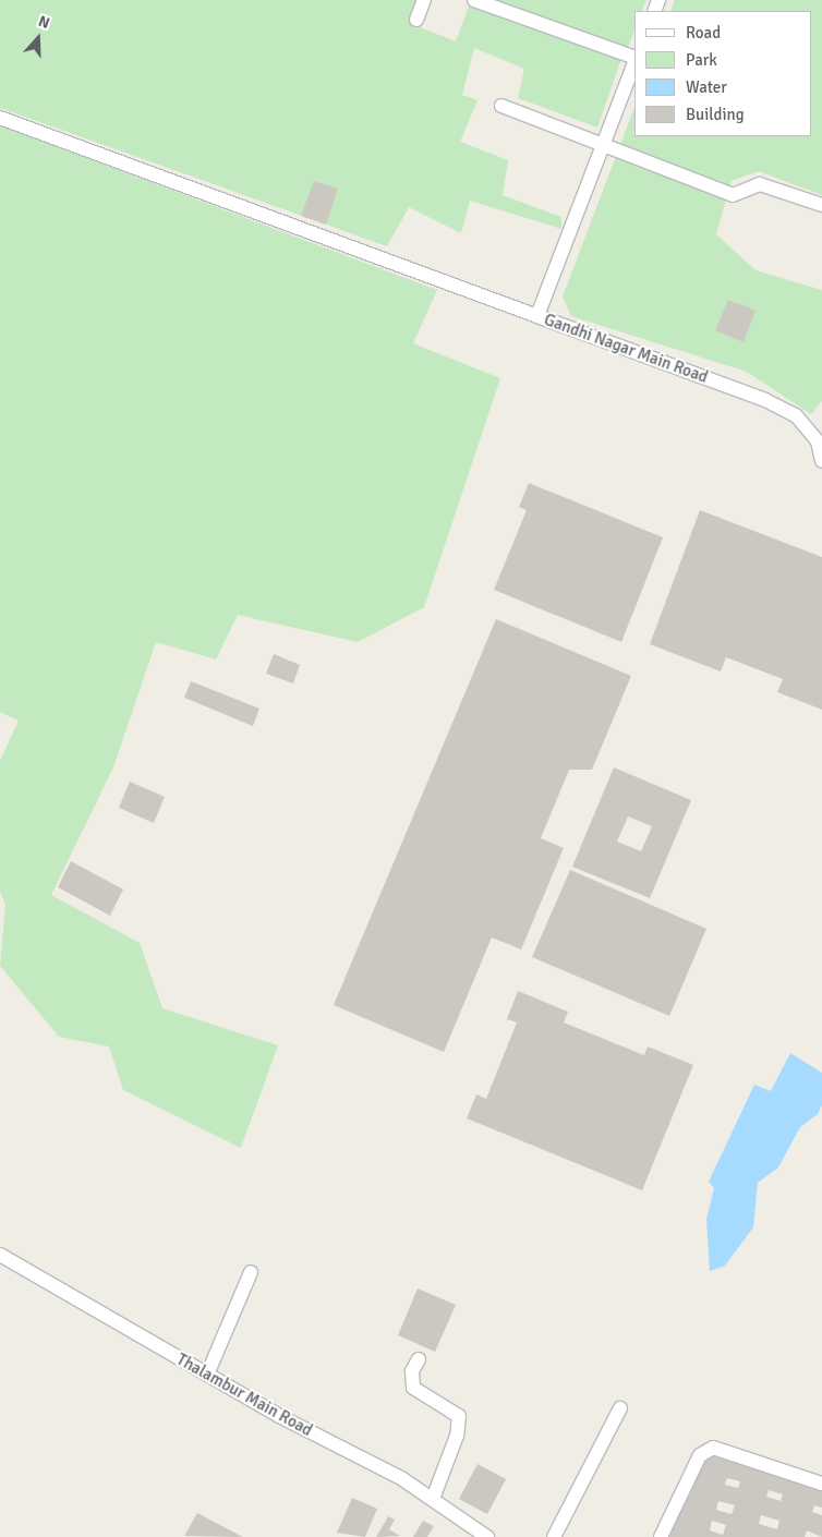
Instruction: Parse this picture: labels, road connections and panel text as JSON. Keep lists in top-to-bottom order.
{
  "streets": {
    "street": ["Gandhi Nagar Main Road", "Thalambur Main Road"]
  },
  "legend": [
    "Road",
    "Park",
    "Water",
    "Building"
  ],
  "north": "top"
}
